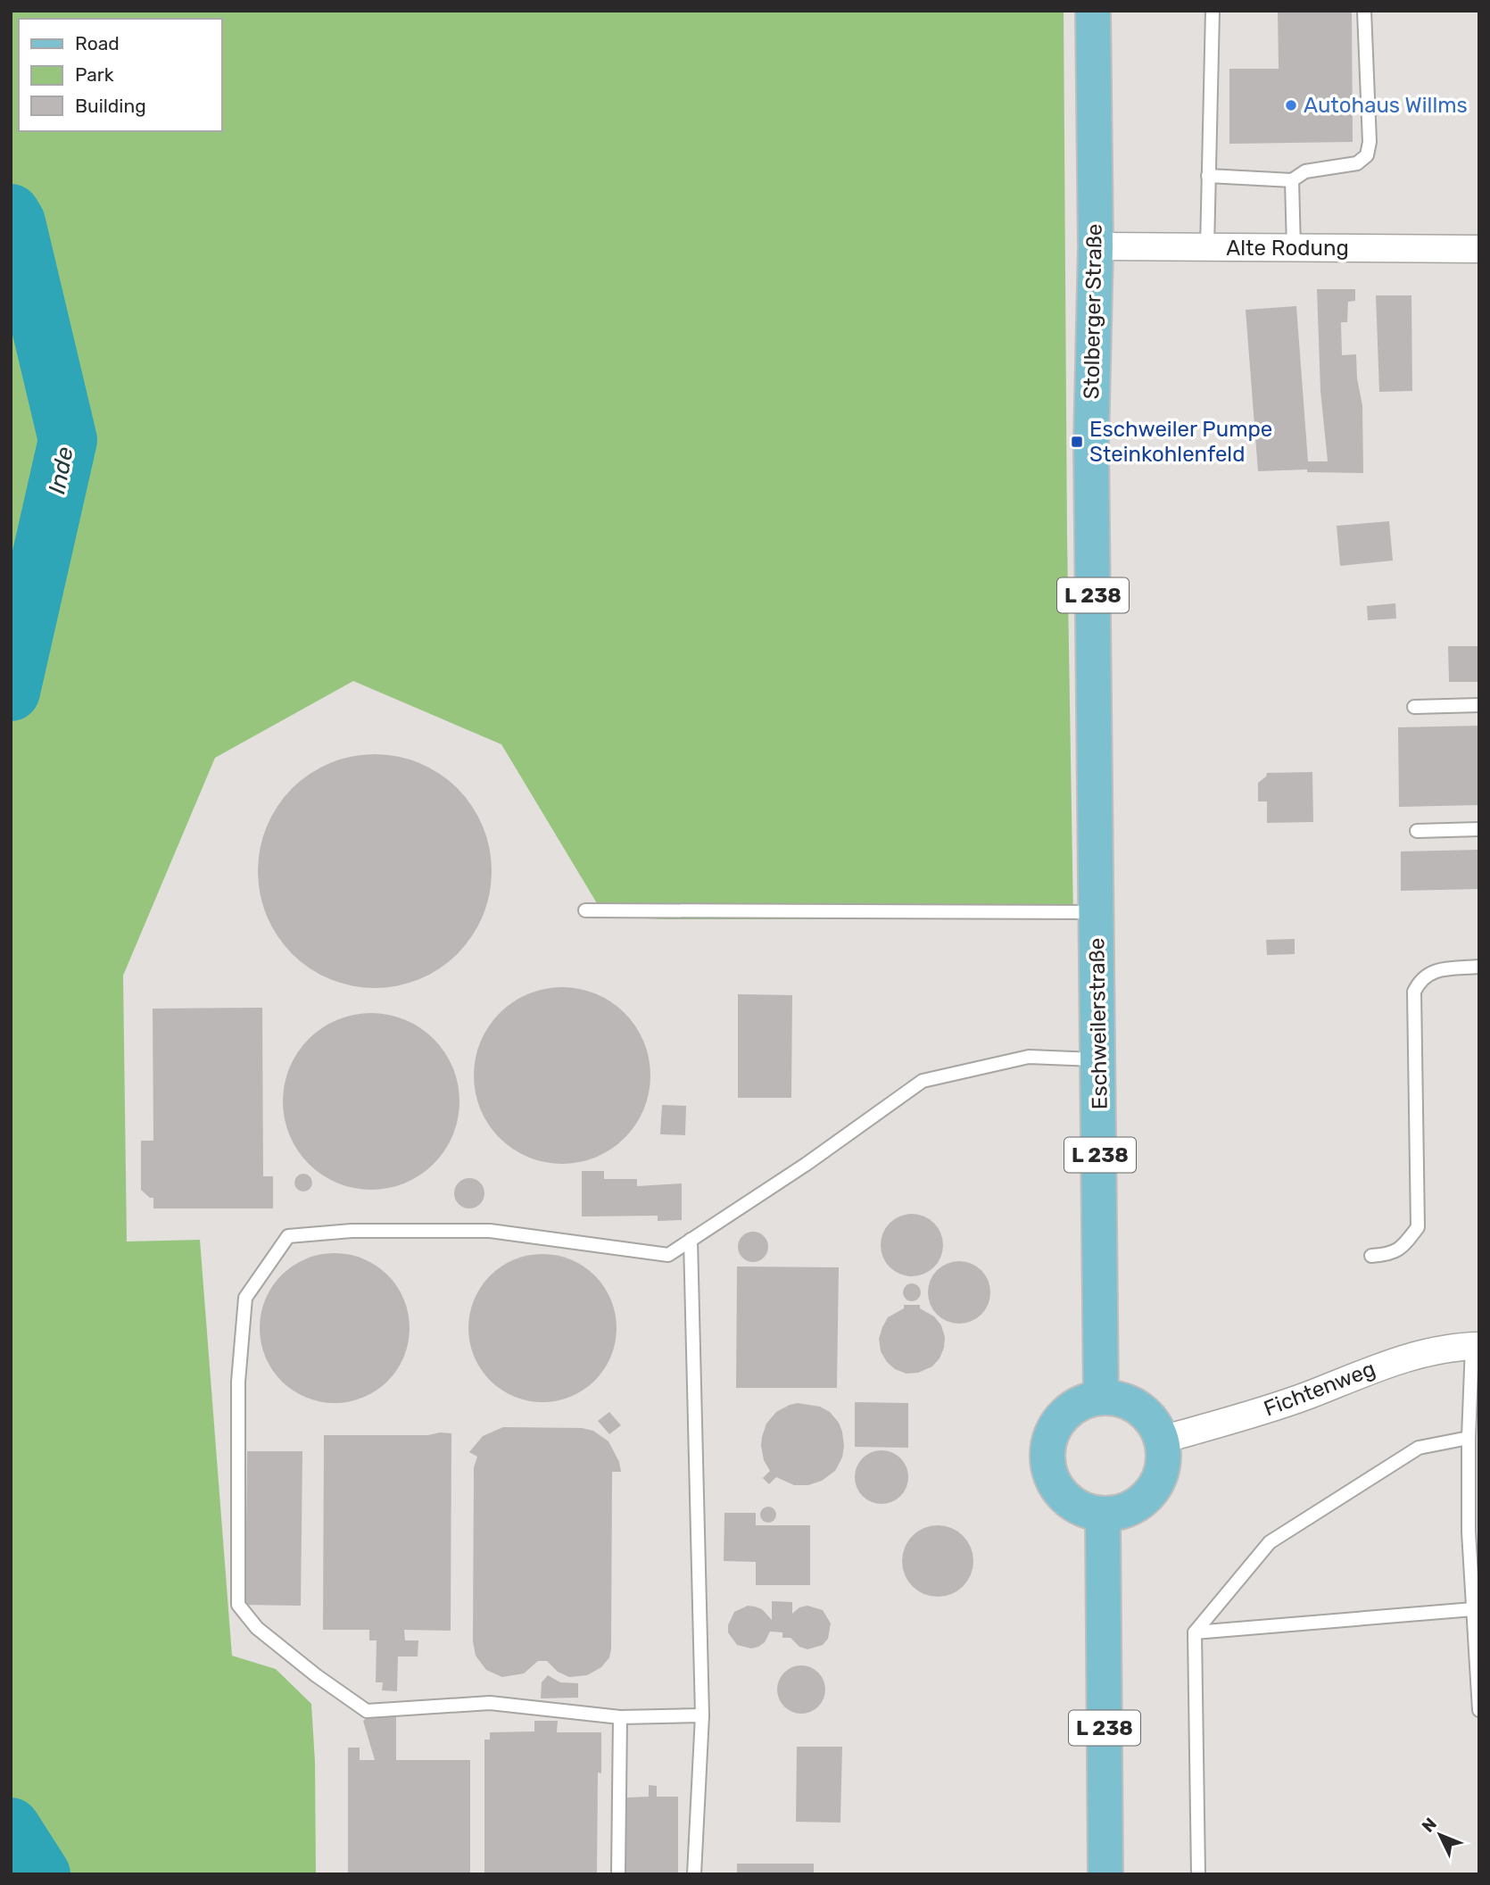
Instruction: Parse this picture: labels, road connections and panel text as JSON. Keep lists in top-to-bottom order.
{
  "streets": {
    "main road": ["Stolberger Straße", "L 238", "Eschweilerstraße"],
    "street": ["Alte Rodung", "Fichtenweg"]
  },
  "crossings": [
    ["Alte Rodung", "Stolberger Straße"],
    ["Stolberger Straße", "Eschweilerstraße"],
    ["L 238", "Eschweilerstraße"],
    ["L 238", "Fichtenweg"],
    ["Eschweilerstraße", "Fichtenweg"]
  ],
  "water": ["Inde"],
  "places": {
    "other": ["Autohaus Willms"],
    "transit": ["Eschweiler Pumpe Steinkohlenfeld"]
  },
  "legend": ["Road", "Park", "Building"],
  "north": "top left"
}
